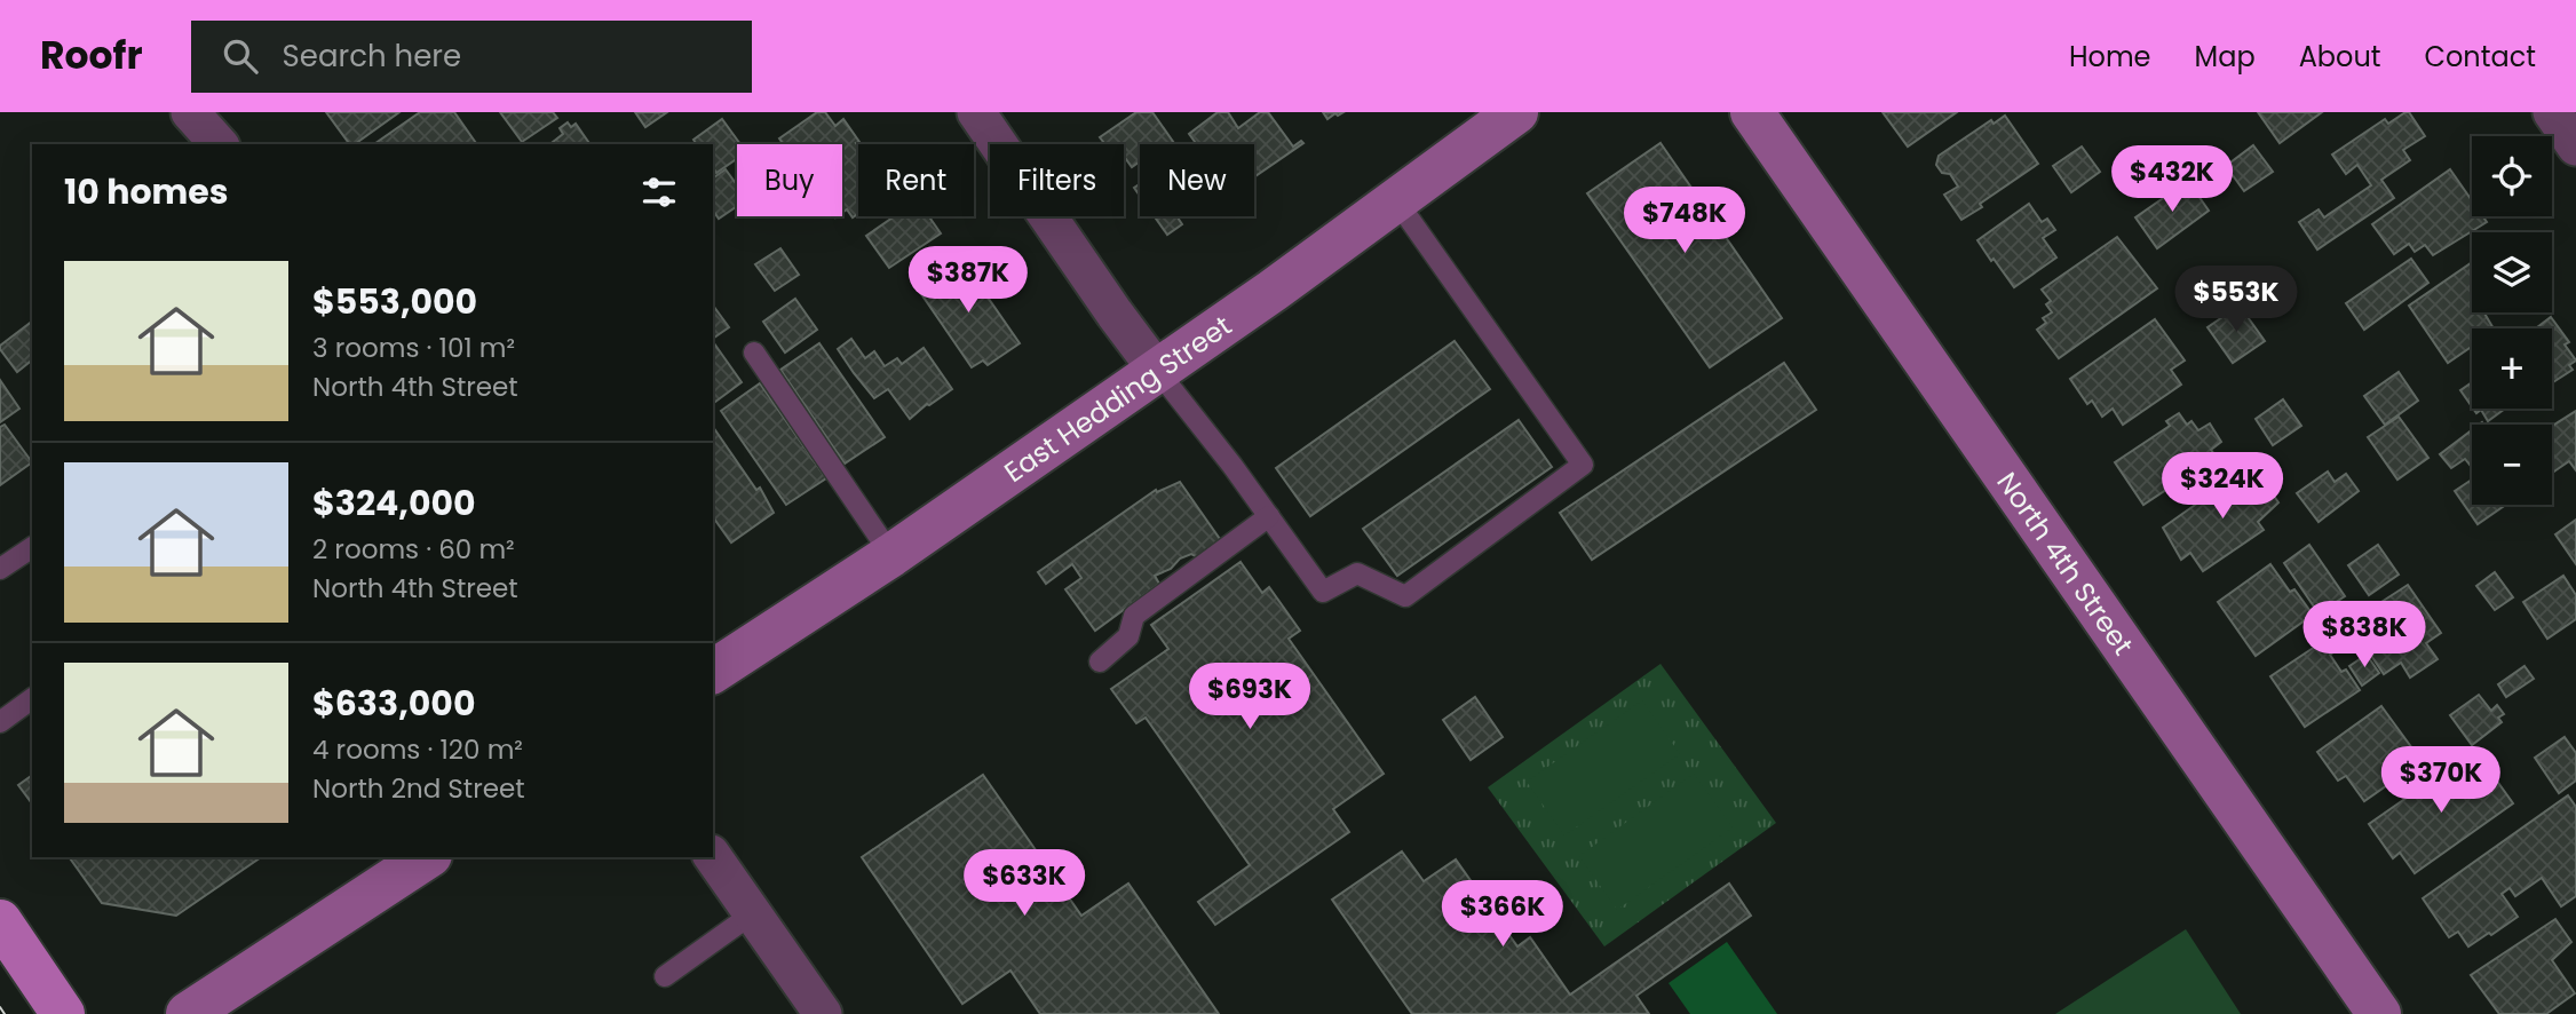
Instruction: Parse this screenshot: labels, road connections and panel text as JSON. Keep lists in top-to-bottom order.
{
  "streets": {
    "main road": ["East Hedding Street", "North 4th Street"]
  },
  "page": {
    "header": "Roofr",
    "search": "Search here",
    "nav": [
      "Home",
      "Map",
      "About",
      "Contact"
    ],
    "map_buttons": ["+", "−"],
    "chip": [
      "Buy",
      "Rent",
      "Filters",
      "New"
    ],
    "heading": "10 homes",
    "price": [
      "$432K",
      "$748K",
      "$387K",
      "$553K",
      "$324K",
      "$838K",
      "$693K",
      "$370K",
      "$633K",
      "$366K"
    ],
    "list": [
      {
        "name": "$553,000",
        "note": "3 rooms · 101 m² · North 4th Street"
      },
      {
        "name": "$324,000",
        "note": "2 rooms · 60 m² · North 4th Street"
      },
      {
        "name": "$633,000",
        "note": "4 rooms · 120 m² · North 2nd Street"
      }
    ]
  }
}
